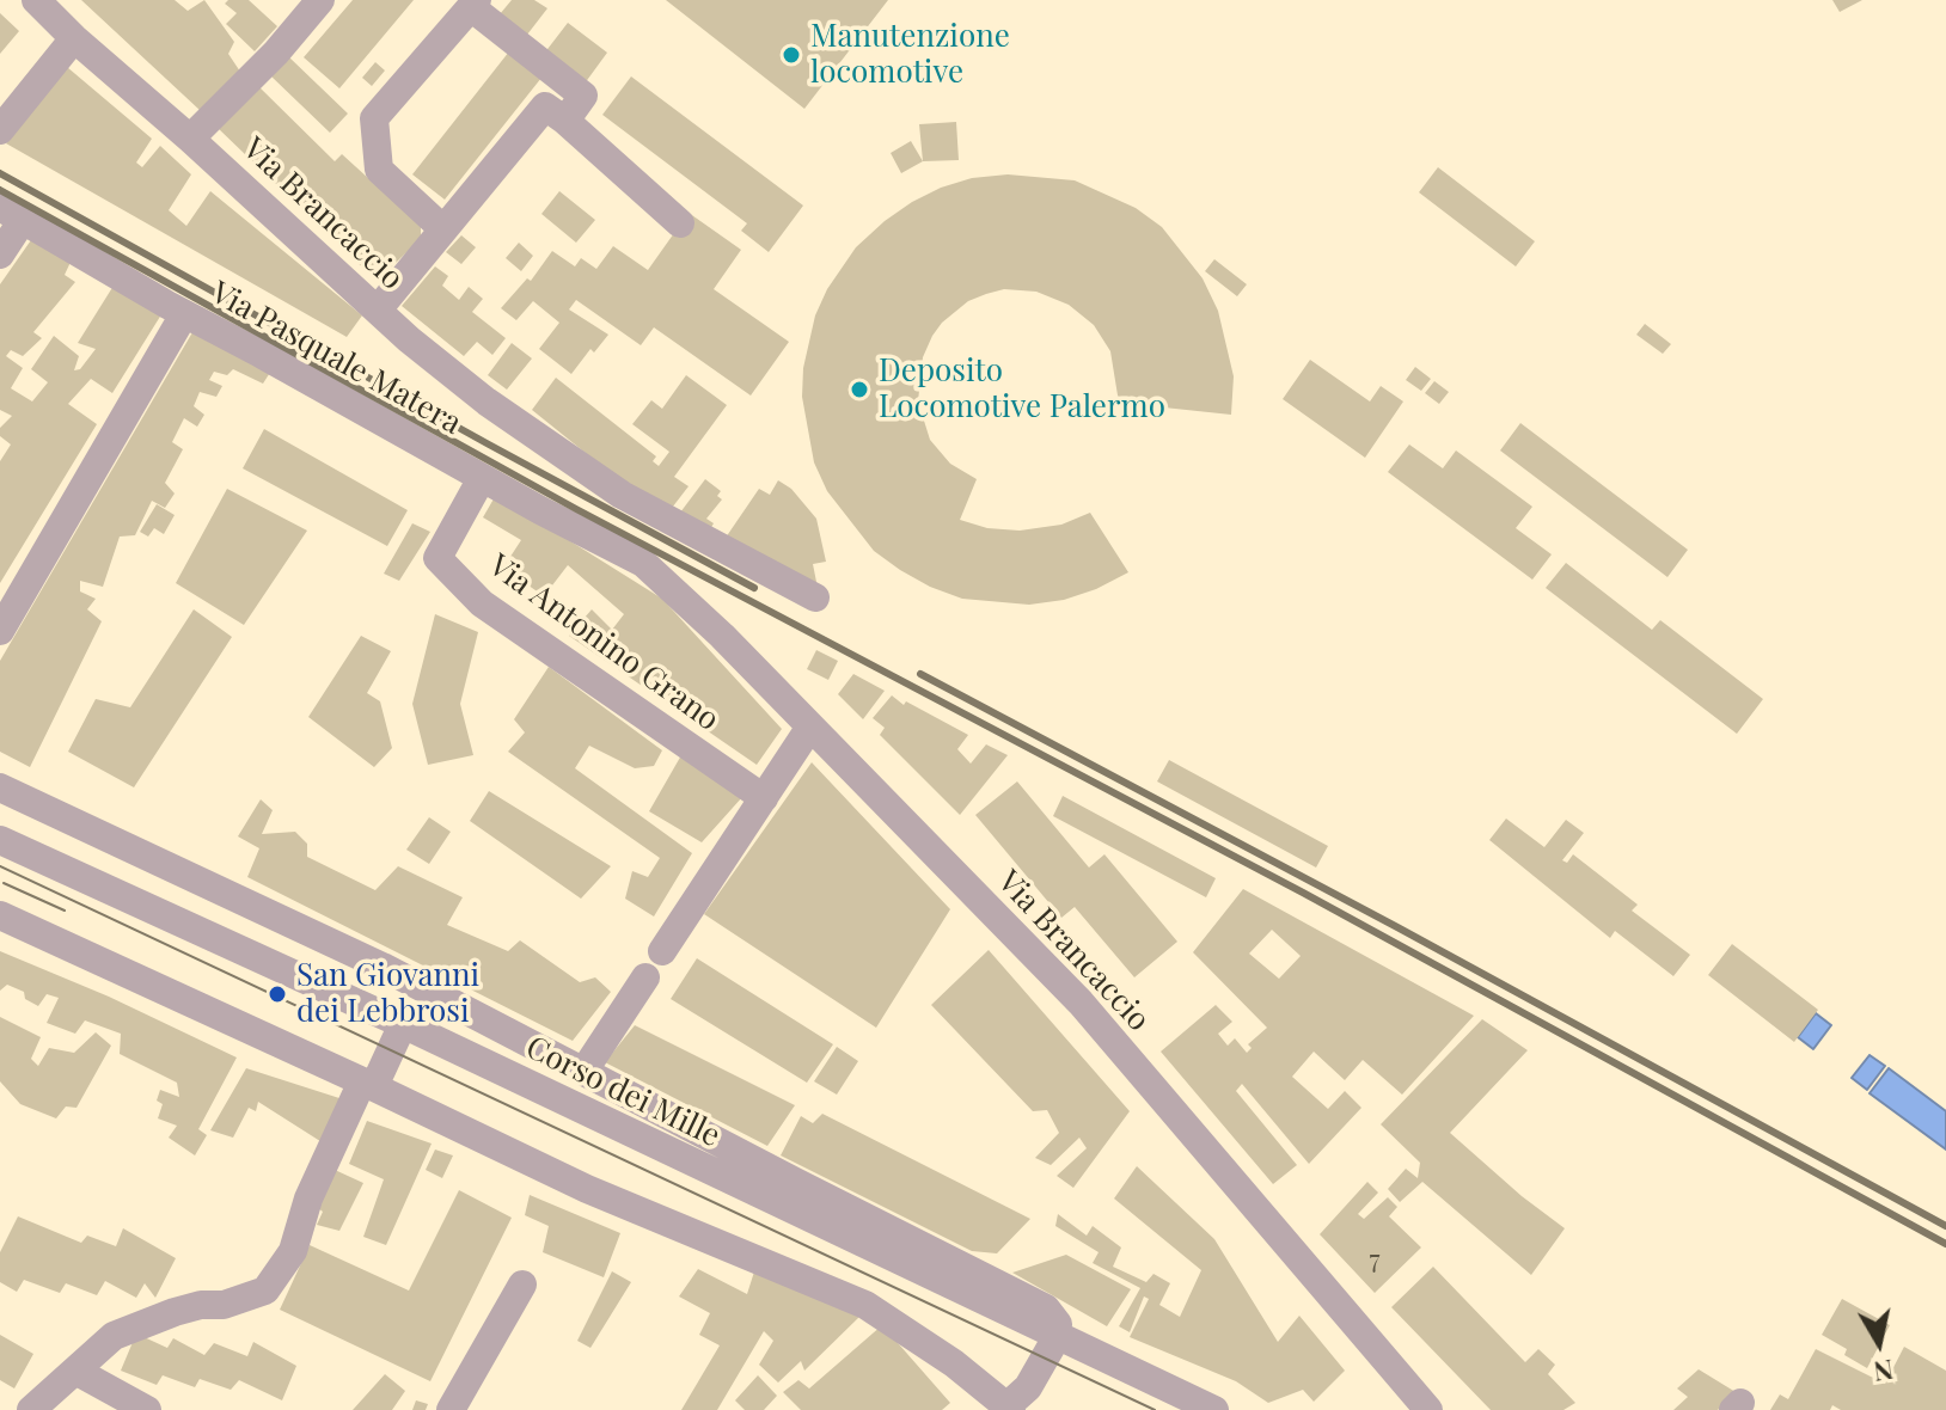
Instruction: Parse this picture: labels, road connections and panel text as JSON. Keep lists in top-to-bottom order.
{
  "streets": {
    "street": [
      "Via Brancaccio",
      "Via Pasquale Matera",
      "Via Antonino Grano",
      "Corso dei Mille"
    ]
  },
  "crossings": [
    ["Via Brancaccio", "Via Pasquale Matera"],
    ["Via Pasquale Matera", "Via Antonino Grano"]
  ],
  "places": ["Manutenzione locomotive", "Deposito Locomotive Palermo", "San Giovanni dei Lebbrosi"],
  "house_numbers": ["7"],
  "north": "bottom"
}
